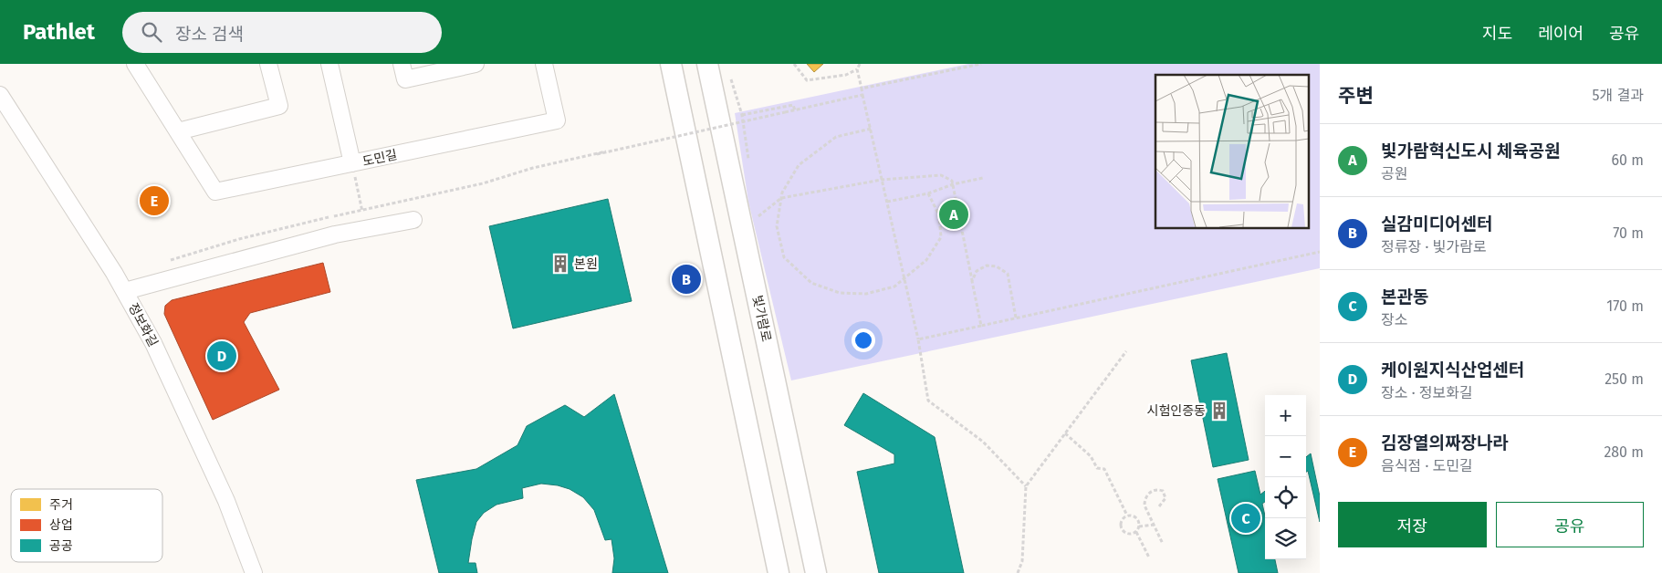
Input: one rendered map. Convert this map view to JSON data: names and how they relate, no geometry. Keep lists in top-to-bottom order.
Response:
{
  "streets": {
    "main road": ["빛가람로"],
    "street": ["도민길", "정보화길"]
  },
  "places": {
    "building": ["본원", "시험인증동"]
  },
  "legend": ["주거", "상업", "공공"],
  "page": {
    "header": "Pathlet",
    "search": "장소 검색",
    "nav": ["지도", "레이어", "공유"],
    "heading": ["주변", "5개 결과"],
    "list": [
      {
        "mark": "A",
        "name": "빛가람혁신도시 체육공원",
        "note": "공원",
        "value": "60 m"
      },
      {
        "mark": "B",
        "name": "실감미디어센터",
        "note": "정류장 · 빛가람로",
        "value": "70 m"
      },
      {
        "mark": "C",
        "name": "본관동",
        "note": "장소",
        "value": "170 m"
      },
      {
        "mark": "D",
        "name": "케이원지식산업센터",
        "note": "장소 · 정보화길",
        "value": "250 m"
      },
      {
        "mark": "E",
        "name": "김장열의짜장나라",
        "note": "음식점 · 도민길",
        "value": "280 m"
      }
    ],
    "pins": [
      "E",
      "A",
      "B",
      "D",
      "C"
    ],
    "map_buttons": ["+", "−"],
    "buttons": ["저장", "공유"]
  }
}
